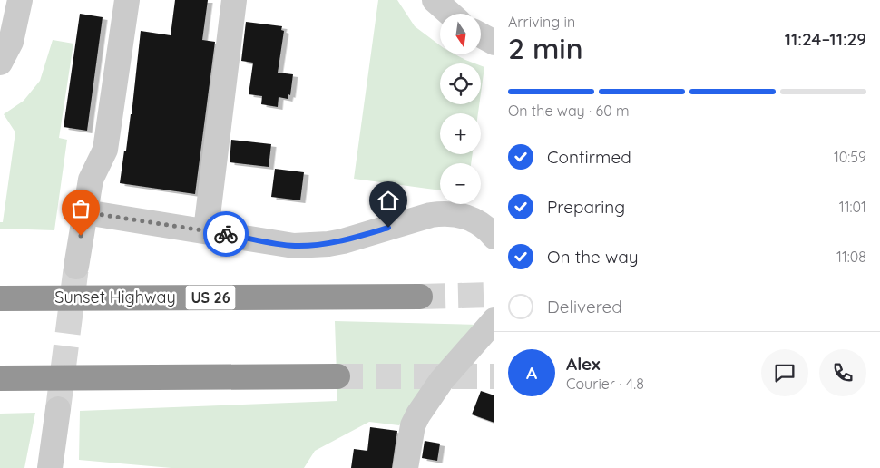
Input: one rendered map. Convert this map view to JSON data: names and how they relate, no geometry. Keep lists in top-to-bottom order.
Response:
{
  "streets": {
    "highway": ["Sunset Highway", "US 26"]
  },
  "north": "bottom",
  "page": {
    "heading": ["2 min", "Arriving in", "11:24–11:29"],
    "panel": ["Alex", "Courier · 4.8"],
    "map_buttons": ["+", "−"],
    "bar": "On the way · 60 m",
    "list": [
      ["Confirmed", "10:59"],
      ["Preparing", "11:01"],
      ["On the way", "11:08"],
      "Delivered"
    ],
    "round": "A"
  }
}
